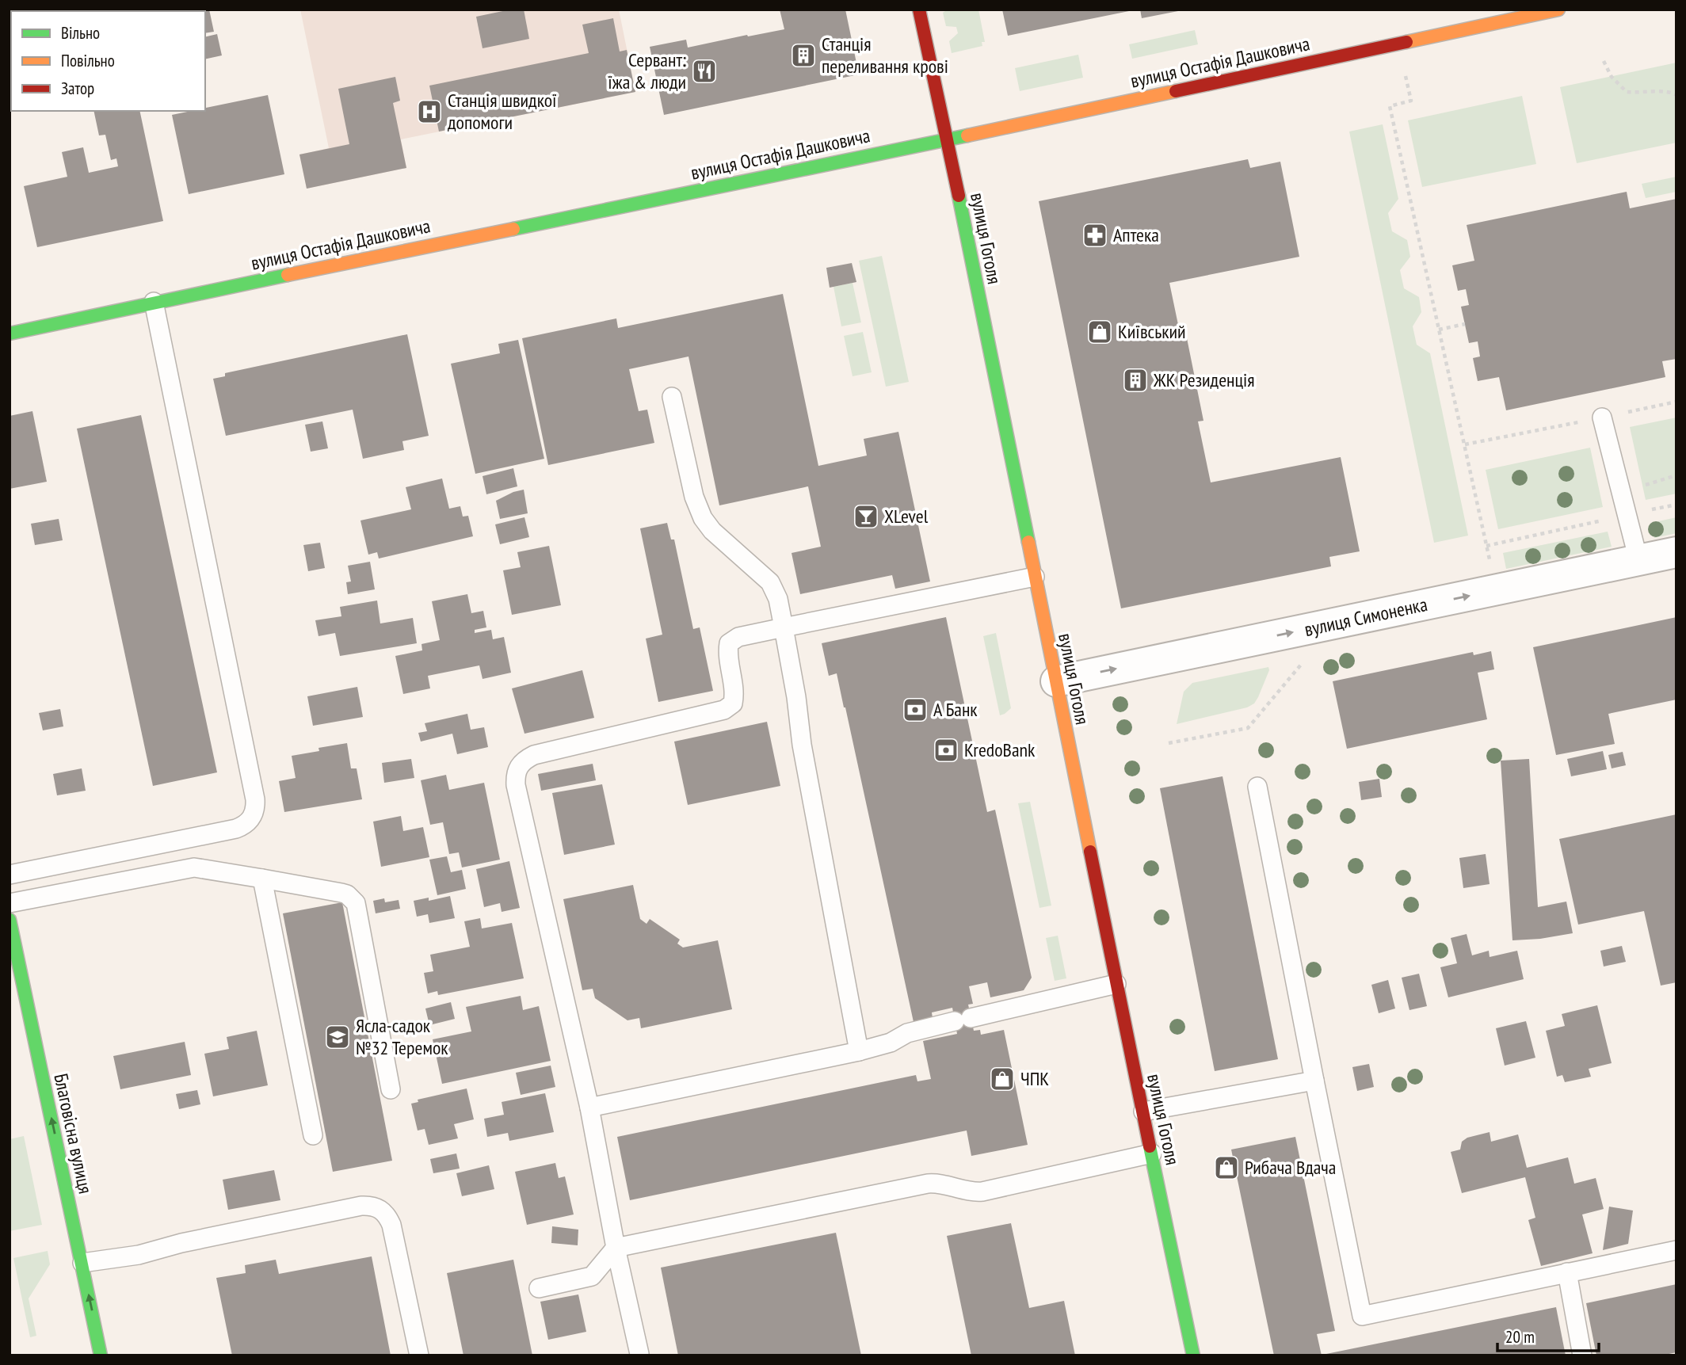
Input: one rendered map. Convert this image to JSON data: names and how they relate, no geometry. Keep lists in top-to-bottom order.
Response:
{
  "streets": {
    "street": [
      "вулиця Остафія Дашковича",
      "вулиця Гоголя",
      "вулиця Симоненка",
      "Благовісна вулиця"
    ]
  },
  "crossings": [
    ["вулиця Остафія Дашковича", "вулиця Гоголя"],
    ["вулиця Гоголя", "вулиця Симоненка"]
  ],
  "one_way": ["вулиця Симоненка", "Благовісна вулиця"],
  "places": {
    "building": ["Станція переливання крові", "ЖК Резиденція"],
    "restaurant": ["Сервант: їжа & люди"],
    "hospital": ["Станція швидкої допомоги"],
    "pharmacy": ["Аптека"],
    "shop": ["Київський", "ЧПК", "Рибача Вдача"],
    "bar": ["XLevel"],
    "bank": ["А Банк", "KredoBank"],
    "school or university": ["Ясла-садок №32 Теремок"]
  },
  "legend": ["Вільно", "Повільно", "Затор"],
  "scale_bar": "20 m"
}
